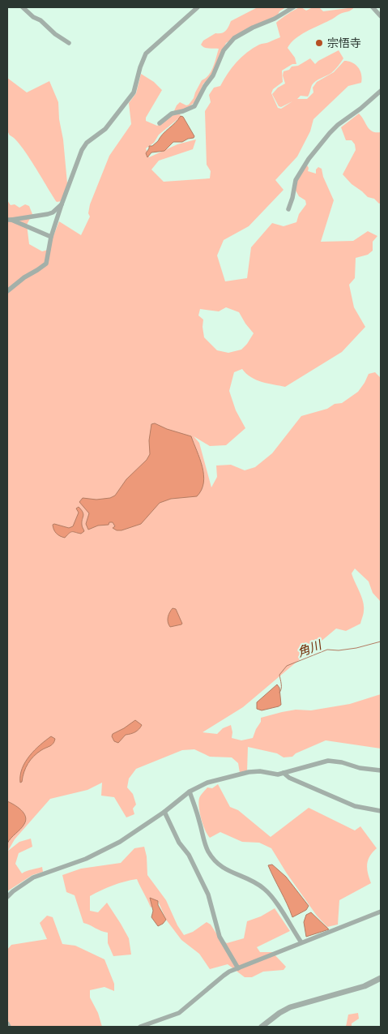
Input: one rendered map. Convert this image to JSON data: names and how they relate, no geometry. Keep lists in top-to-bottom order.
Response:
{
  "water": ["角川"],
  "places": ["宗悟寺"]
}
